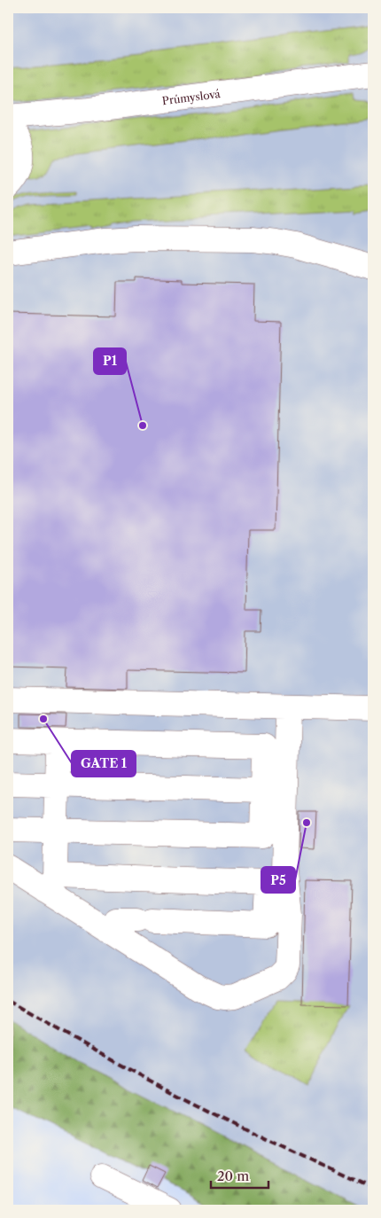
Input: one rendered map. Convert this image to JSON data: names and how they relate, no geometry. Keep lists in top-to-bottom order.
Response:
{
  "streets": {
    "main road": ["Průmyslová"]
  },
  "places": ["P1", "GATE 1", "P5"],
  "scale_bar": "20 m"
}
